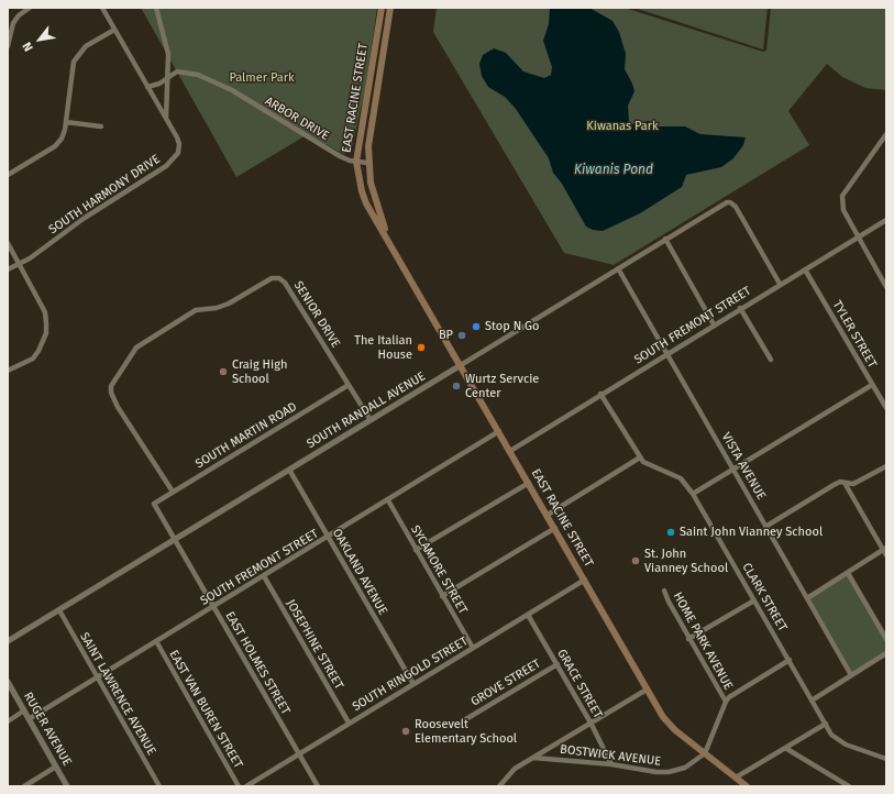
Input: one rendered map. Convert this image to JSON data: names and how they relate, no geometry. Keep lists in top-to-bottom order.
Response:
{
  "streets": {
    "main road": ["EAST RACINE STREET"],
    "street": [
      "ARBOR DRIVE",
      "SOUTH HARMONY DRIVE",
      "SENIOR DRIVE",
      "SOUTH FREMONT STREET",
      "TYLER STREET",
      "SOUTH RANDALL AVENUE",
      "SOUTH MARTIN ROAD",
      "VISTA AVENUE",
      "SYCAMORE STREET",
      "OAKLAND AVENUE",
      "CLARK STREET",
      "HOME PARK AVENUE",
      "JOSEPHINE STREET",
      "EAST HOLMES STREET",
      "SOUTH RINGOLD STREET",
      "GROVE STREET",
      "GRACE STREET",
      "SAINT LAWRENCE AVENUE",
      "EAST VAN BUREN STREET",
      "RUGER AVENUE",
      "BOSTWICK AVENUE"
    ]
  },
  "crossings": [
    ["EAST RACINE STREET", "ARBOR DRIVE"],
    ["EAST RACINE STREET", "SOUTH FREMONT STREET"],
    ["EAST RACINE STREET", "SOUTH RANDALL AVENUE"],
    ["EAST RACINE STREET", "SOUTH RINGOLD STREET"],
    ["EAST RACINE STREET", "BOSTWICK AVENUE"],
    ["SENIOR DRIVE", "SOUTH RANDALL AVENUE"],
    ["SENIOR DRIVE", "SOUTH MARTIN ROAD"],
    ["SOUTH FREMONT STREET", "TYLER STREET"],
    ["SOUTH FREMONT STREET", "SOUTH RANDALL AVENUE"],
    ["SOUTH FREMONT STREET", "VISTA AVENUE"],
    ["SOUTH FREMONT STREET", "SYCAMORE STREET"],
    ["SOUTH FREMONT STREET", "OAKLAND AVENUE"],
    ["SOUTH FREMONT STREET", "CLARK STREET"],
    ["SOUTH FREMONT STREET", "JOSEPHINE STREET"],
    ["SOUTH FREMONT STREET", "EAST HOLMES STREET"],
    ["SOUTH FREMONT STREET", "SAINT LAWRENCE AVENUE"],
    ["SOUTH FREMONT STREET", "EAST VAN BUREN STREET"],
    ["SOUTH FREMONT STREET", "RUGER AVENUE"],
    ["SOUTH RANDALL AVENUE", "VISTA AVENUE"],
    ["SOUTH RANDALL AVENUE", "OAKLAND AVENUE"],
    ["SOUTH RANDALL AVENUE", "EAST HOLMES STREET"],
    ["SOUTH RANDALL AVENUE", "SAINT LAWRENCE AVENUE"],
    ["SOUTH MARTIN ROAD", "EAST HOLMES STREET"],
    ["SYCAMORE STREET", "SOUTH RINGOLD STREET"],
    ["OAKLAND AVENUE", "SOUTH RINGOLD STREET"],
    ["JOSEPHINE STREET", "SOUTH RINGOLD STREET"],
    ["EAST HOLMES STREET", "SOUTH RINGOLD STREET"],
    ["SOUTH RINGOLD STREET", "GRACE STREET"],
    ["GROVE STREET", "GRACE STREET"],
    ["GRACE STREET", "BOSTWICK AVENUE"]
  ],
  "water": ["Kiwanis Pond"],
  "parks": ["Palmer Park", "Kiwanas Park"],
  "places": [
    "Stop N Go",
    "BP",
    "The Italian House",
    "Craig High School",
    "Wurtz Servcie Center",
    "Saint John Vianney School",
    "St. John Vianney School",
    "Roosevelt Elementary School"
  ],
  "north": "bottom left"
}
